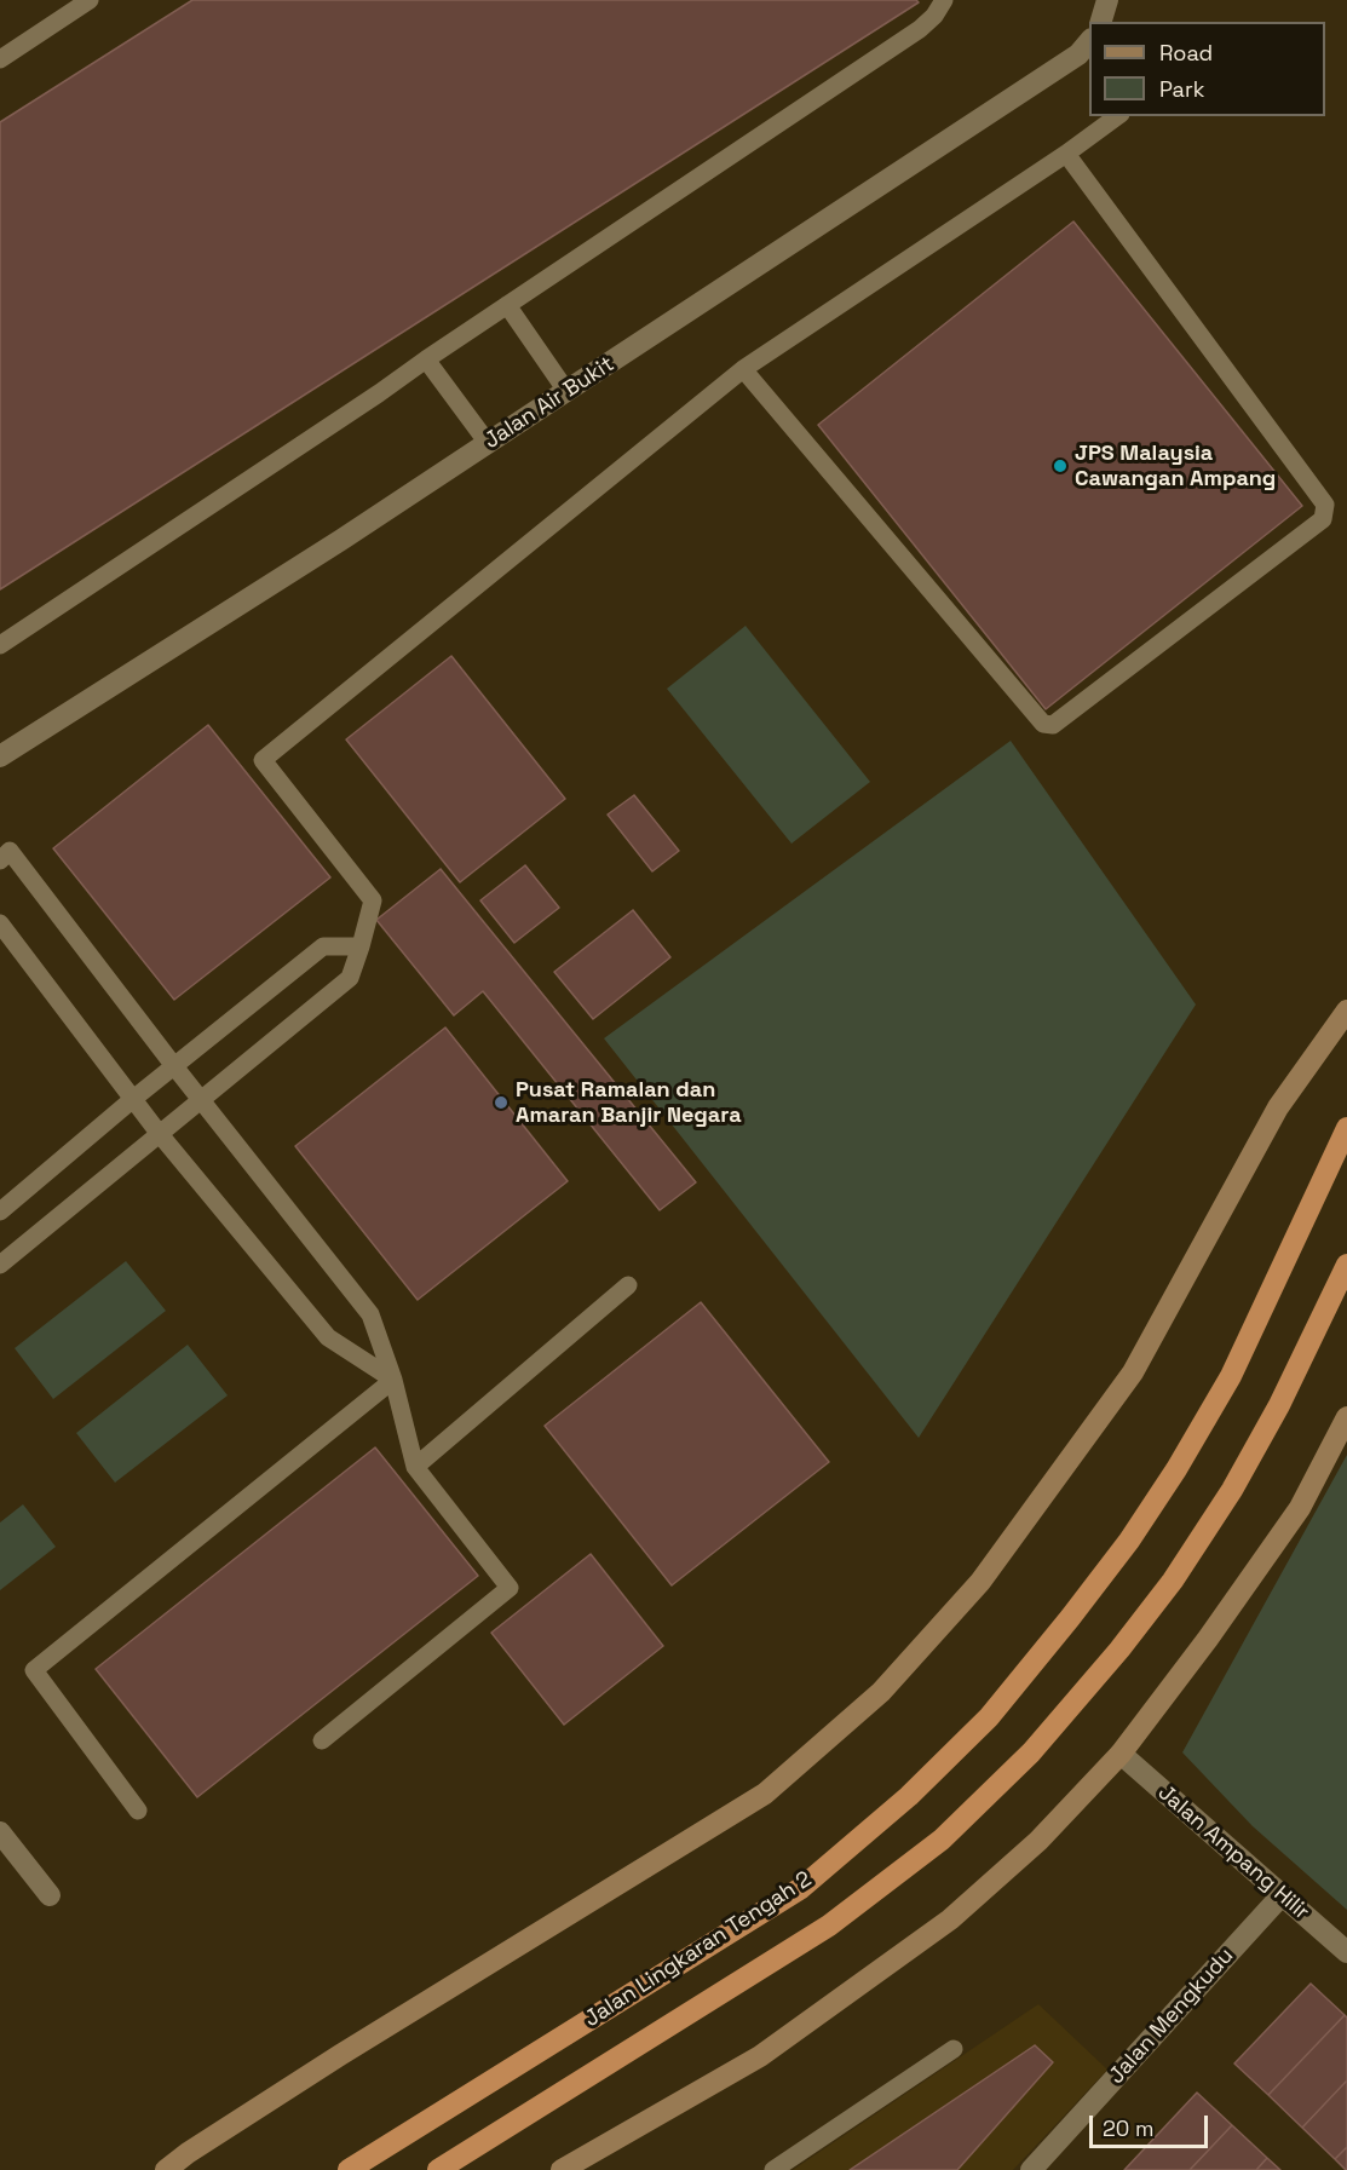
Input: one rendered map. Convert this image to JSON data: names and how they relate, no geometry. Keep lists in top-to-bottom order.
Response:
{
  "streets": {
    "highway": ["Jalan Lingkaran Tengah 2"],
    "street": ["Jalan Air Bukit", "Jalan Ampang Hilir", "Jalan Mengkudu"]
  },
  "crossings": [
    ["Jalan Ampang Hilir", "Jalan Mengkudu"]
  ],
  "places": ["JPS Malaysia Cawangan Ampang", "Pusat Ramalan dan Amaran Banjir Negara"],
  "legend": ["Road", "Park"],
  "scale_bar": "20 m"
}
